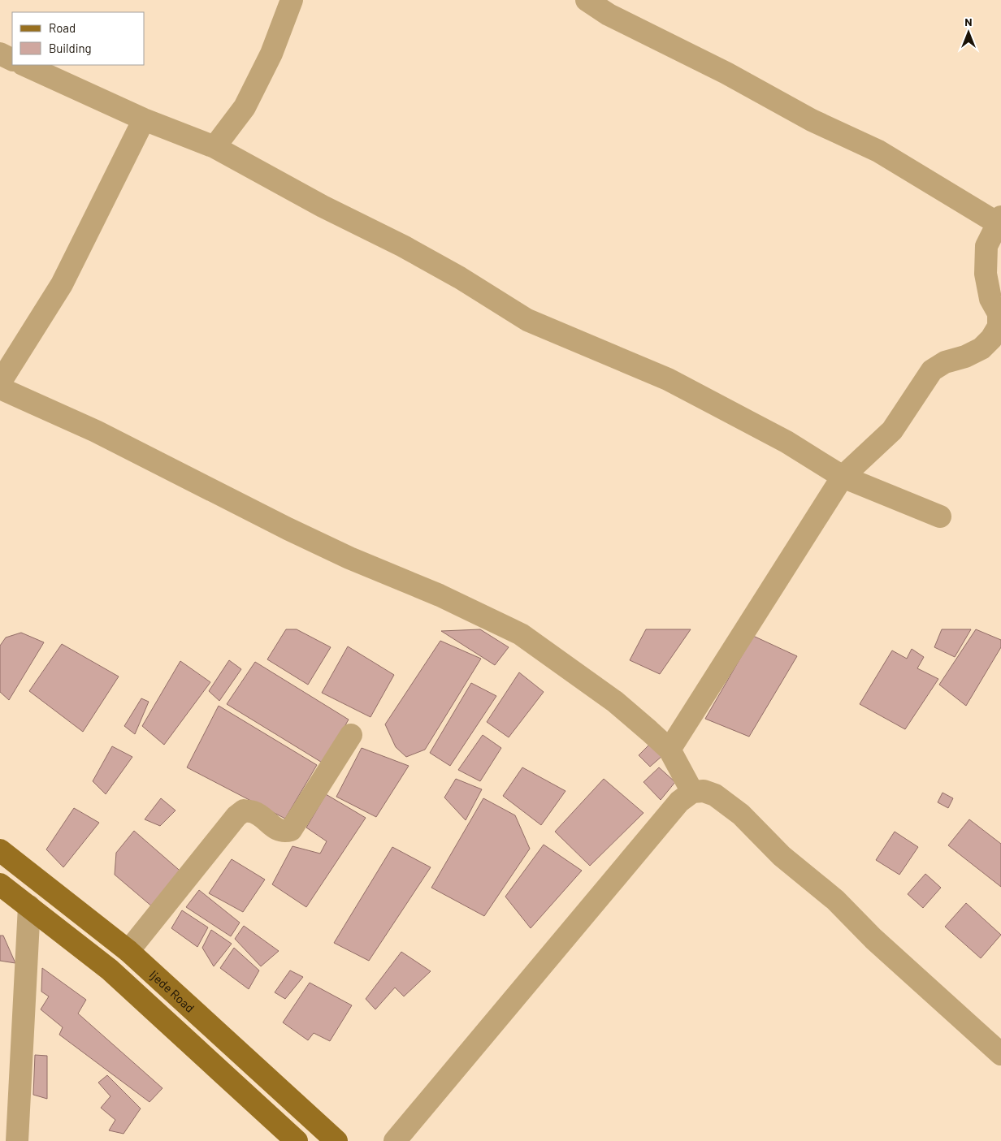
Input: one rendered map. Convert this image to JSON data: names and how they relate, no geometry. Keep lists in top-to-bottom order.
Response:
{
  "streets": {
    "main road": ["Ijede Road"]
  },
  "legend": ["Road", "Building"],
  "north": "top"
}
